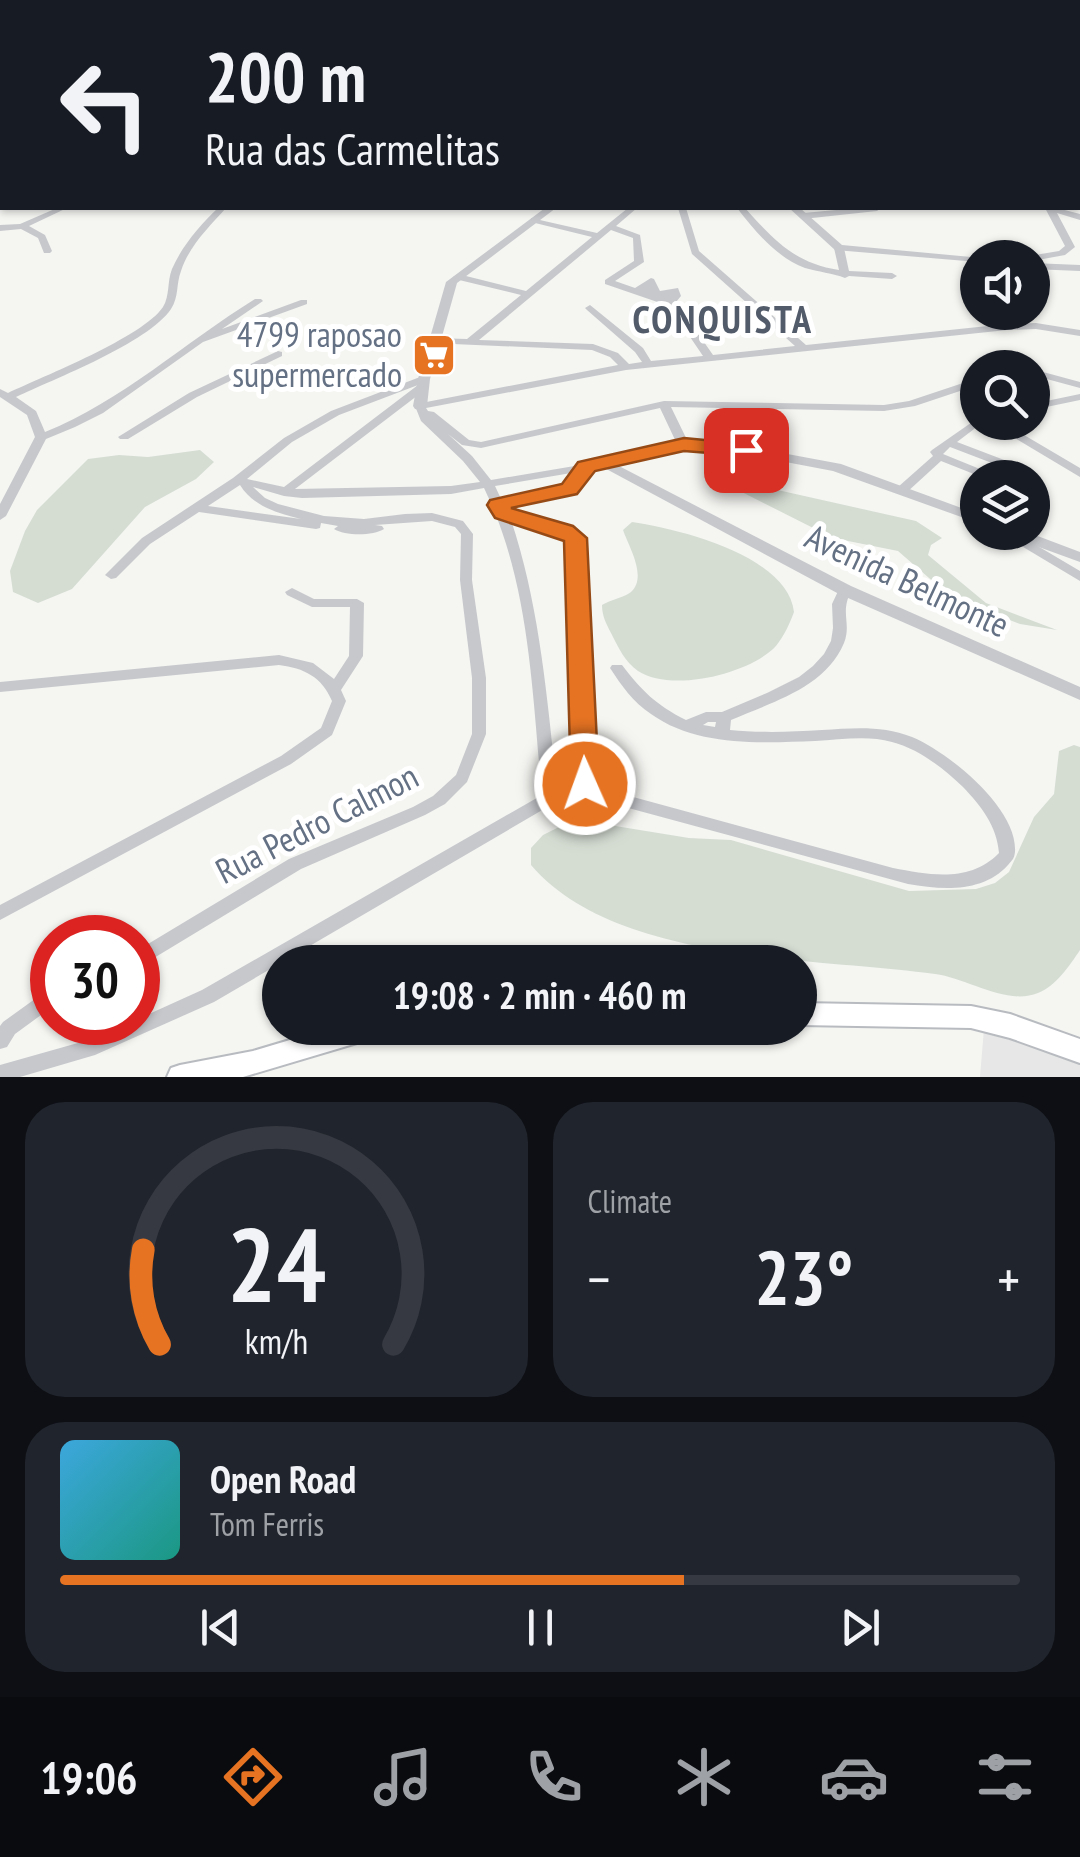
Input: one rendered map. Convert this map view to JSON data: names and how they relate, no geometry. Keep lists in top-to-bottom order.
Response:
{
  "streets": {
    "street": ["Avenida Belmonte", "Rua Pedro Calmon"]
  },
  "districts": ["CONQUISTA"],
  "places": {
    "supermarket": ["4799 raposao supermercado"]
  },
  "page": {
    "turn": ["200 m", "Rua das Carmelitas"],
    "limit": "30",
    "trip": "19:08 · 2 min · 460 m",
    "tile": "Climate",
    "heat": ["−", "23°", "+"],
    "song": ["Open Road", "Tom Ferris"],
    "tabs": "19:06",
    "gauge": ["24", "km/h"]
  }
}
